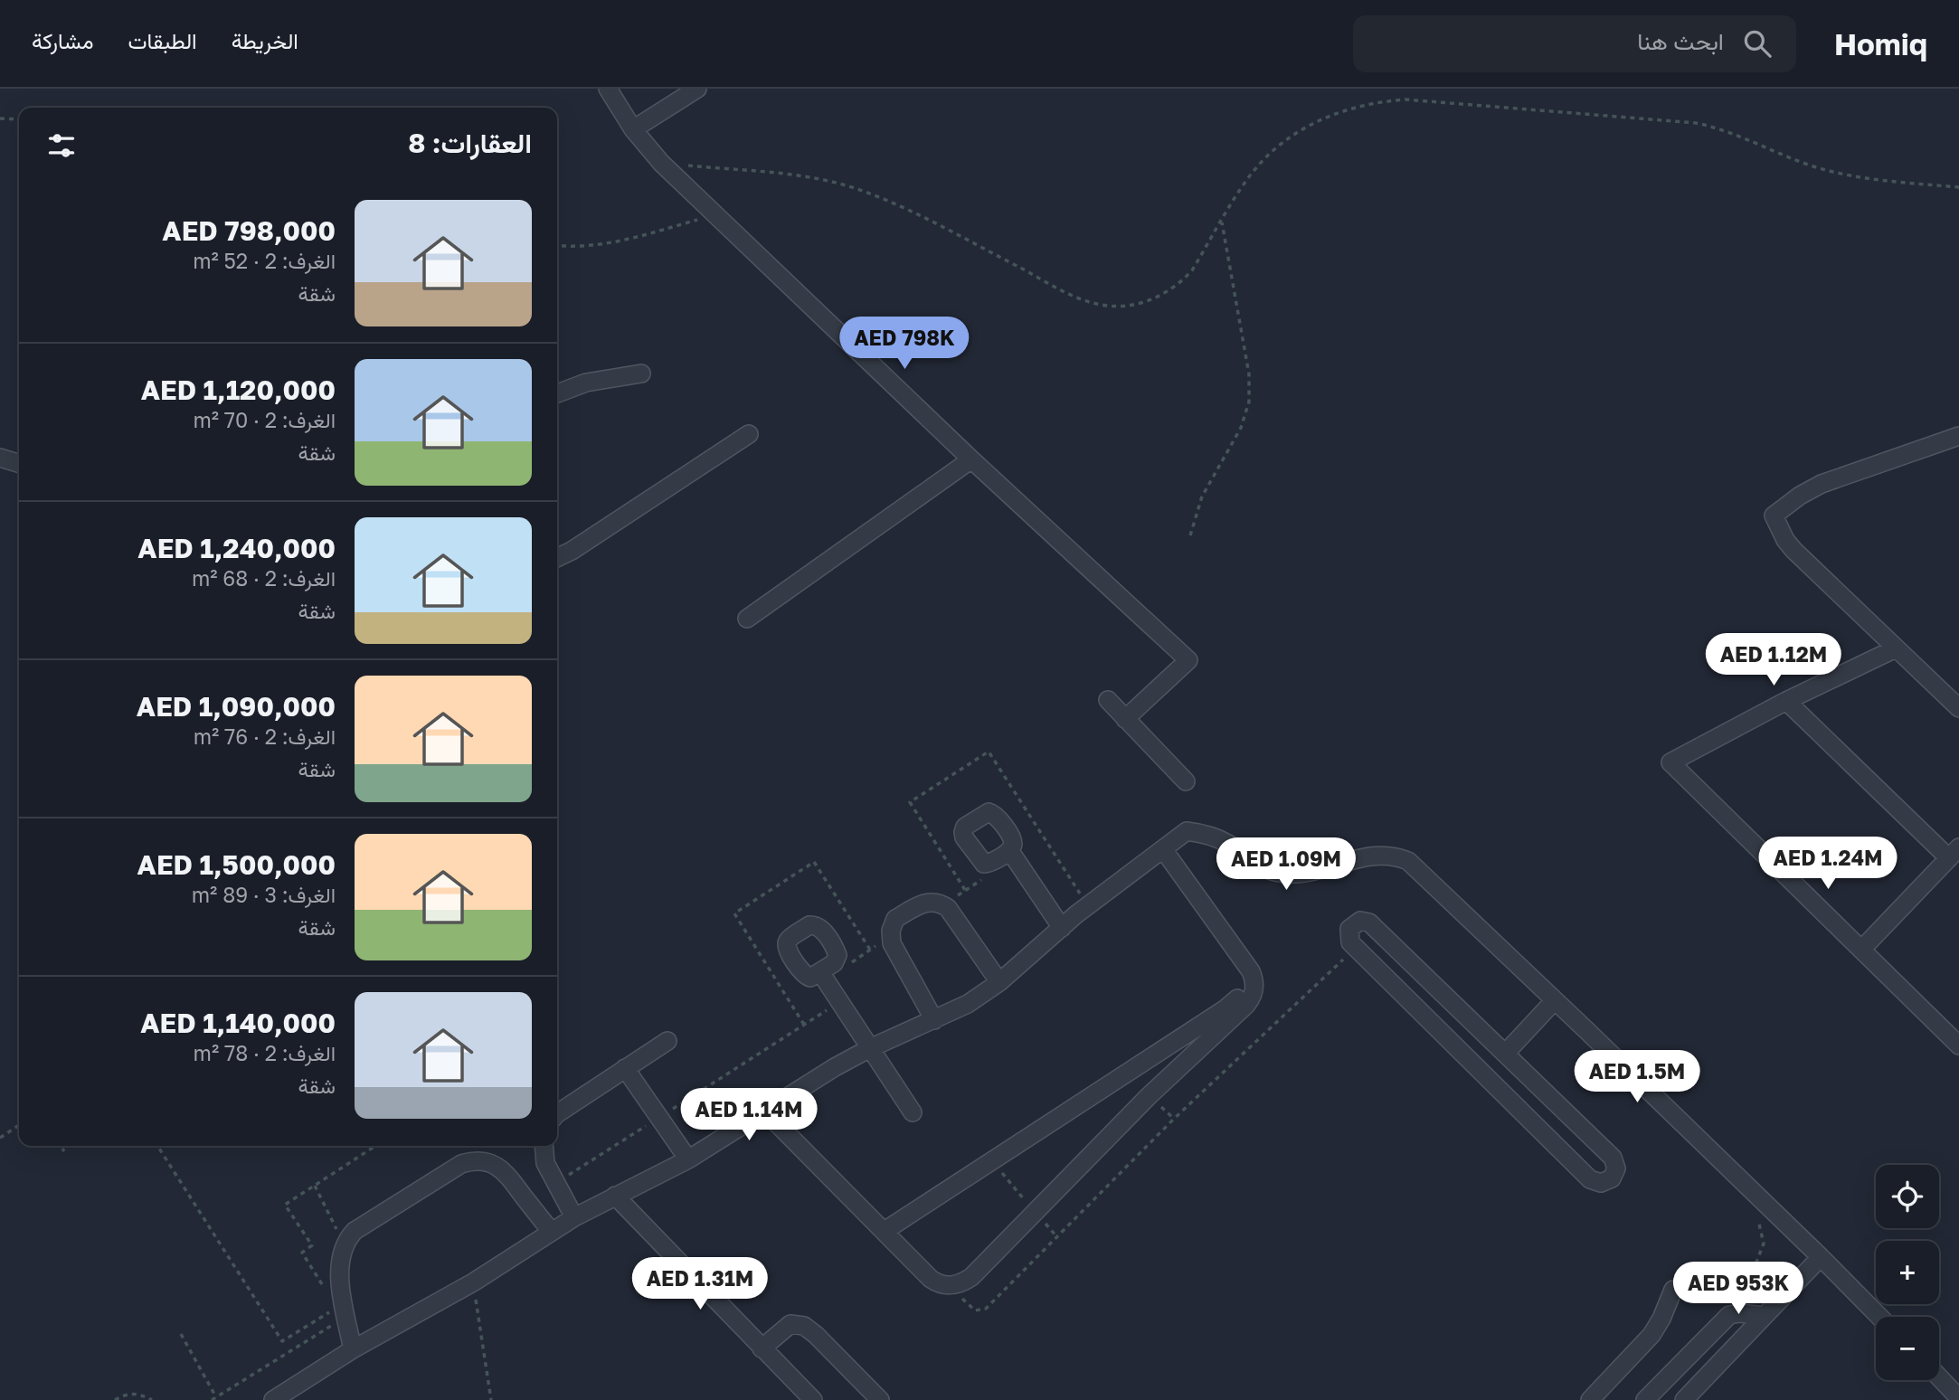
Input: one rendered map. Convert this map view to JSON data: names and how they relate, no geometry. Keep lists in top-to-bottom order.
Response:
{
  "page": {
    "header": "Homiq",
    "search": "ابحث هنا",
    "nav": ["الخريطة", "الطبقات", "مشاركة"],
    "heading": "العقارات: 8",
    "list": [
      {
        "name": "AED 798,000",
        "note": "الغرف: 2 · 52 m² · شقة"
      },
      {
        "name": "AED 1,120,000",
        "note": "الغرف: 2 · 70 m² · شقة"
      },
      {
        "name": "AED 1,240,000",
        "note": "الغرف: 2 · 68 m² · شقة"
      },
      {
        "name": "AED 1,090,000",
        "note": "الغرف: 2 · 76 m² · شقة"
      },
      {
        "name": "AED 1,500,000",
        "note": "الغرف: 3 · 89 m² · شقة"
      },
      {
        "name": "AED 1,140,000",
        "note": "الغرف: 2 · 78 m² · شقة"
      }
    ],
    "price": [
      "AED 798K",
      "AED 1.12M",
      "AED 1.24M",
      "AED 1.09M",
      "AED 1.5M",
      "AED 1.14M",
      "AED 1.31M",
      "AED 953K"
    ],
    "map_buttons": ["+", "−"]
  }
}
